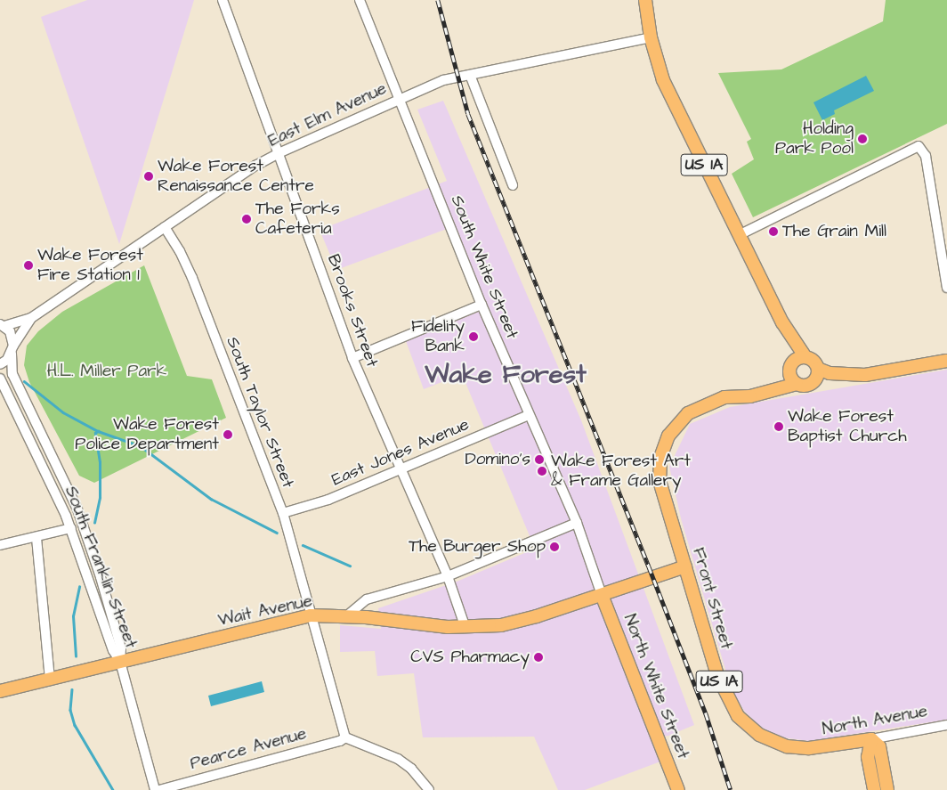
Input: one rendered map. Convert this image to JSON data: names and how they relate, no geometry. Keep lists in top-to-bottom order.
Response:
{
  "streets": {
    "main road": [
      "US 1A",
      "Front Street",
      "Wait Avenue",
      "North White Street",
      "North Avenue"
    ],
    "street": [
      "East Elm Avenue",
      "South White Street",
      "Brooks Street",
      "South Taylor Street",
      "East Jones Avenue",
      "South Franklin Street",
      "Pearce Avenue"
    ]
  },
  "crossings": [
    ["East Elm Avenue", "US 1A"],
    ["East Elm Avenue", "South White Street"],
    ["East Elm Avenue", "Brooks Street"],
    ["East Elm Avenue", "South Taylor Street"],
    ["East Elm Avenue", "South Franklin Street"],
    ["US 1A", "Front Street"],
    ["South White Street", "East Jones Avenue"],
    ["South White Street", "Wait Avenue"],
    ["South White Street", "North White Street"],
    ["Brooks Street", "East Jones Avenue"],
    ["Brooks Street", "Wait Avenue"],
    ["South Taylor Street", "East Jones Avenue"],
    ["South Taylor Street", "Wait Avenue"],
    ["South Taylor Street", "Pearce Avenue"],
    ["South Franklin Street", "Wait Avenue"],
    ["Front Street", "Wait Avenue"],
    ["Front Street", "North Avenue"],
    ["Wait Avenue", "North White Street"]
  ],
  "districts": ["Wake Forest"],
  "parks": ["H.L. Miller Park"],
  "places": [
    "Holding Park Pool",
    "Wake Forest Renaissance Centre",
    "The Forks Cafeteria",
    "The Grain Mill",
    "Wake Forest Fire Station 1",
    "Fidelity Bank",
    "Wake Forest Baptist Church",
    "Wake Forest Police Department",
    "Domino's",
    "Wake Forest Art & Frame Gallery",
    "The Burger Shop",
    "CVS Pharmacy"
  ]
}
